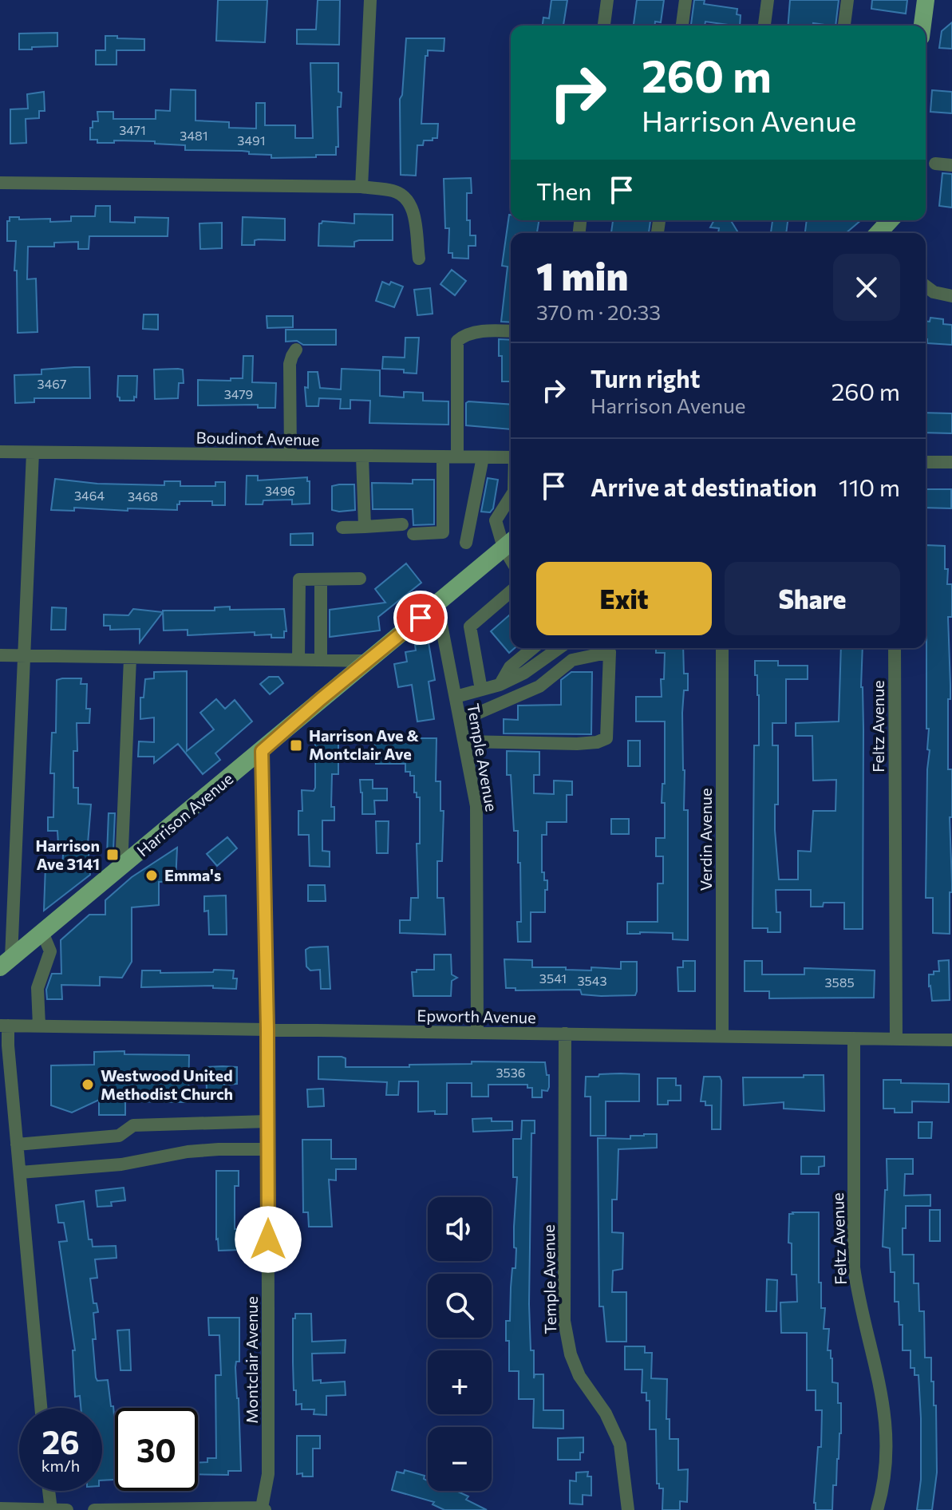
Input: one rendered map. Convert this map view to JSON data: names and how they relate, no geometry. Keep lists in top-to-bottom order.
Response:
{
  "streets": {
    "main road": ["Harrison Avenue"],
    "street": [
      "Boudinot Avenue",
      "Feltz Avenue",
      "Temple Avenue",
      "Verdin Avenue",
      "Epworth Avenue",
      "Montclair Avenue"
    ]
  },
  "crossings": [
    ["Feltz Avenue", "Epworth Avenue"],
    ["Temple Avenue", "Harrison Avenue"],
    ["Temple Avenue", "Epworth Avenue"],
    ["Harrison Avenue", "Montclair Avenue"],
    ["Verdin Avenue", "Epworth Avenue"],
    ["Epworth Avenue", "Montclair Avenue"]
  ],
  "places": {
    "transit": ["Harrison Ave & Montclair Ave", "Harrison Ave 3141"],
    "other": ["Emma's", "Westwood United Methodist Church"]
  },
  "house_numbers": [
    "3471",
    "3481",
    "3491",
    "3467",
    "3479",
    "3496",
    "3464",
    "3468",
    "3541",
    "3543",
    "3585",
    "3536"
  ],
  "page": {
    "turn": ["260 m", "Harrison Avenue"],
    "then": "Then",
    "heading": ["1 min", "370 m · 20:33"],
    "list": [
      {
        "name": "Turn right",
        "note": "Harrison Avenue",
        "value": "260 m"
      },
      {
        "name": "Arrive at destination",
        "value": "110 m"
      }
    ],
    "buttons": ["Exit", "Share"],
    "map_buttons": ["+", "−"],
    "speed": "26 km/h",
    "limit": "30"
  }
}
